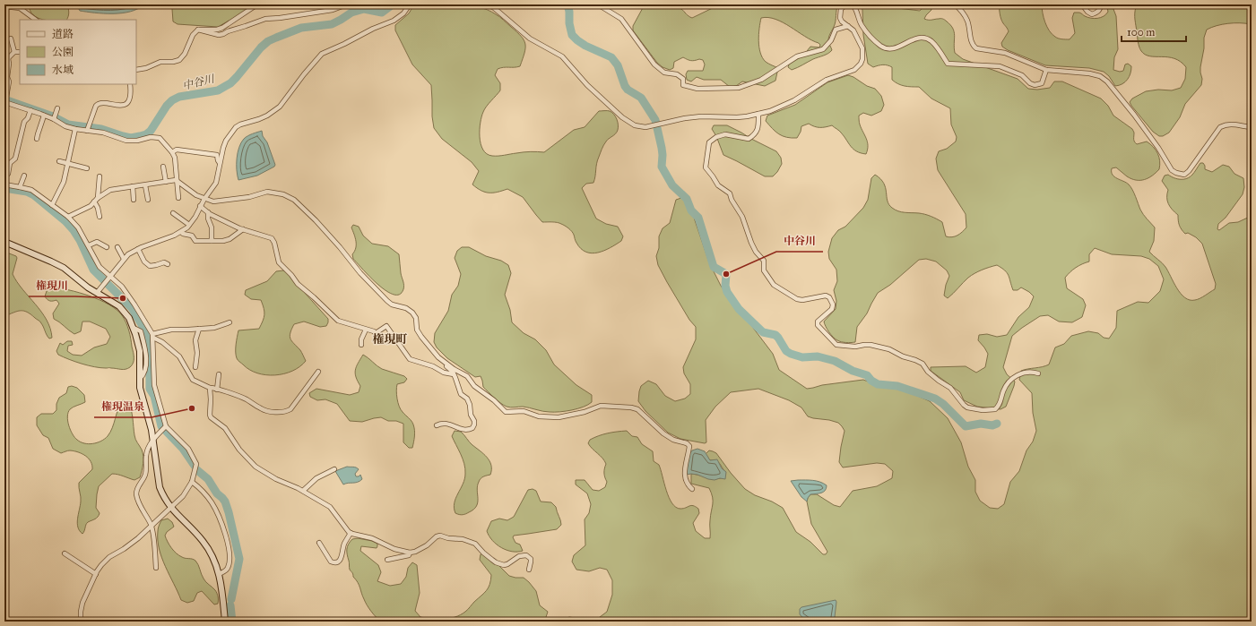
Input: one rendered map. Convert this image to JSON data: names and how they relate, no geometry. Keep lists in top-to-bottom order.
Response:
{
  "districts": ["権現町"],
  "water": ["中谷川"],
  "places": ["中谷川", "権現川", "権現温泉"],
  "legend": ["道路", "公園", "水域"],
  "scale_bar": "100 m"
}
